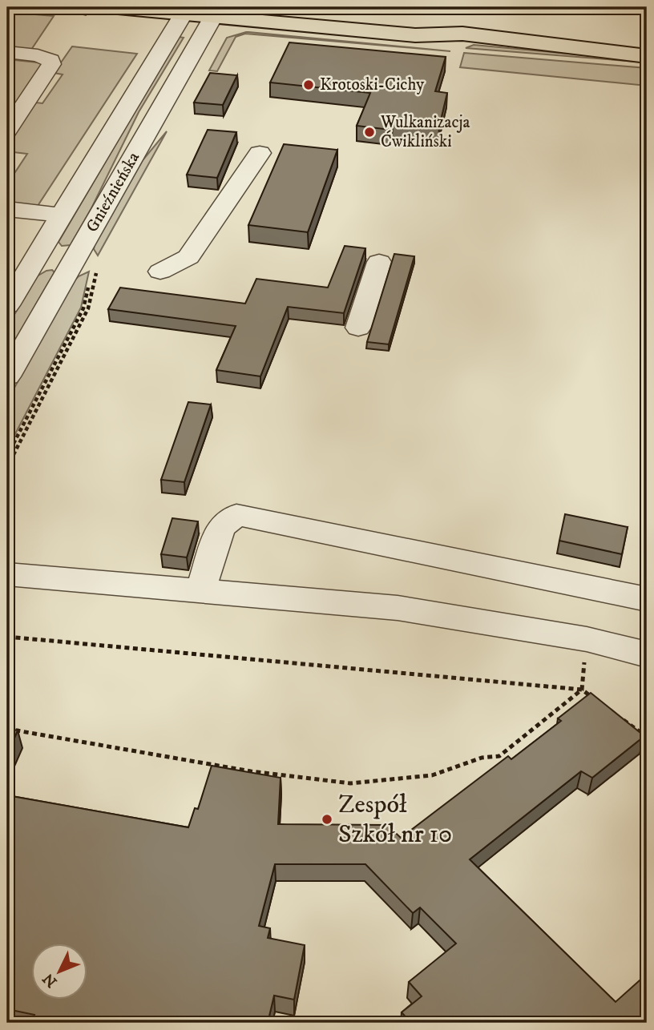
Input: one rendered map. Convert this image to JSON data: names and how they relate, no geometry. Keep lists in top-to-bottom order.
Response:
{
  "streets": {
    "street": ["Gnieźnieńska"]
  },
  "places": ["Krotoski-Cichy", "Wulkanizacja Ćwikliński", "Zespół Szkół nr 10"],
  "north": "bottom left"
}
